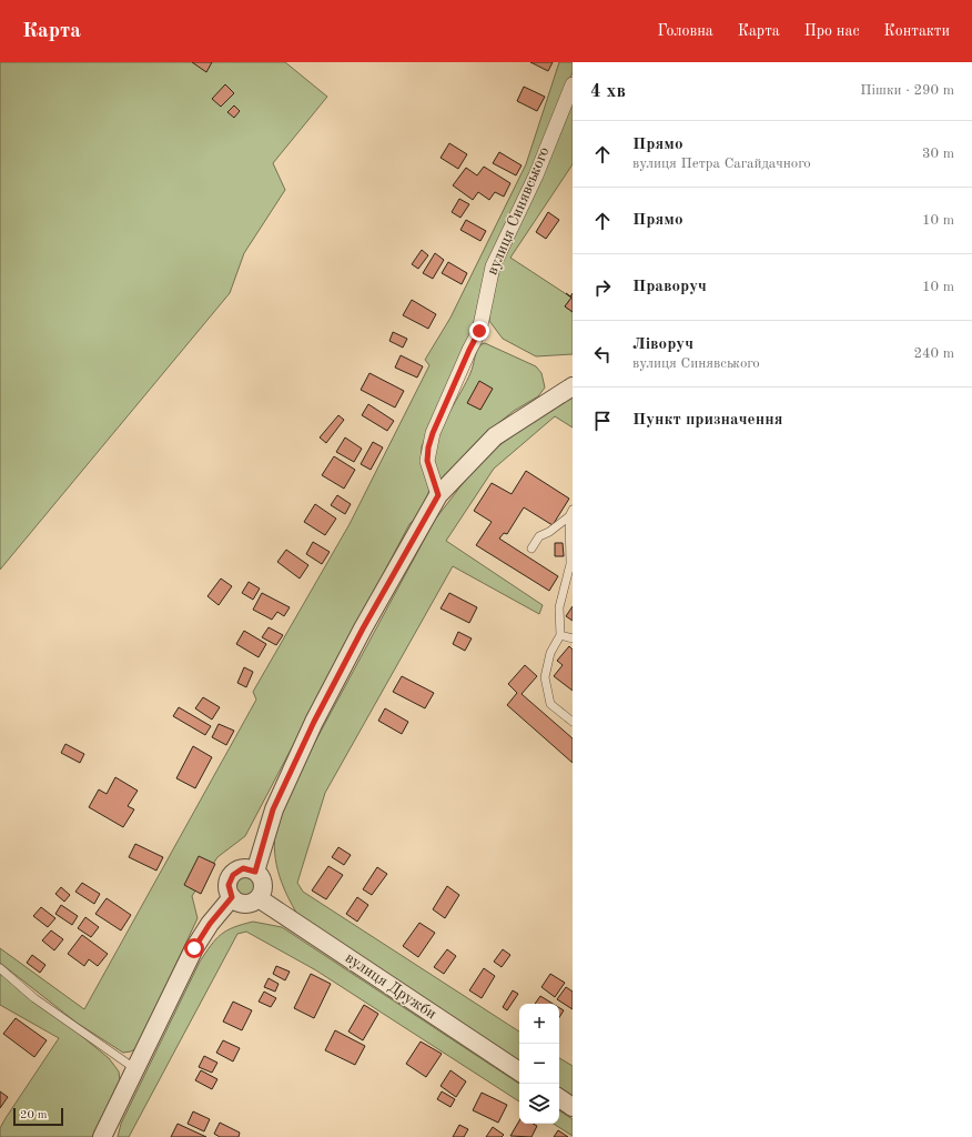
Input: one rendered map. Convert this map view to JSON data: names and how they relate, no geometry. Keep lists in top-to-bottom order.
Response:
{
  "streets": {
    "street": ["вулиця Синявського", "вулиця Дружби"]
  },
  "scale_bar": "20 m",
  "page": {
    "header": "Карта",
    "nav": [
      "Головна",
      "Карта",
      "Про нас",
      "Контакти"
    ],
    "heading": ["4 хв", "Пішки · 290 m"],
    "list": [
      ["Прямо", "вулиця Петра Сагайдачного", "30 m"],
      ["Прямо", "10 m"],
      ["Праворуч", "10 m"],
      ["Ліворуч", "вулиця Синявського", "240 m"],
      "Пункт призначення"
    ],
    "map_buttons": ["+", "−"],
    "scale": "20 m"
  }
}
